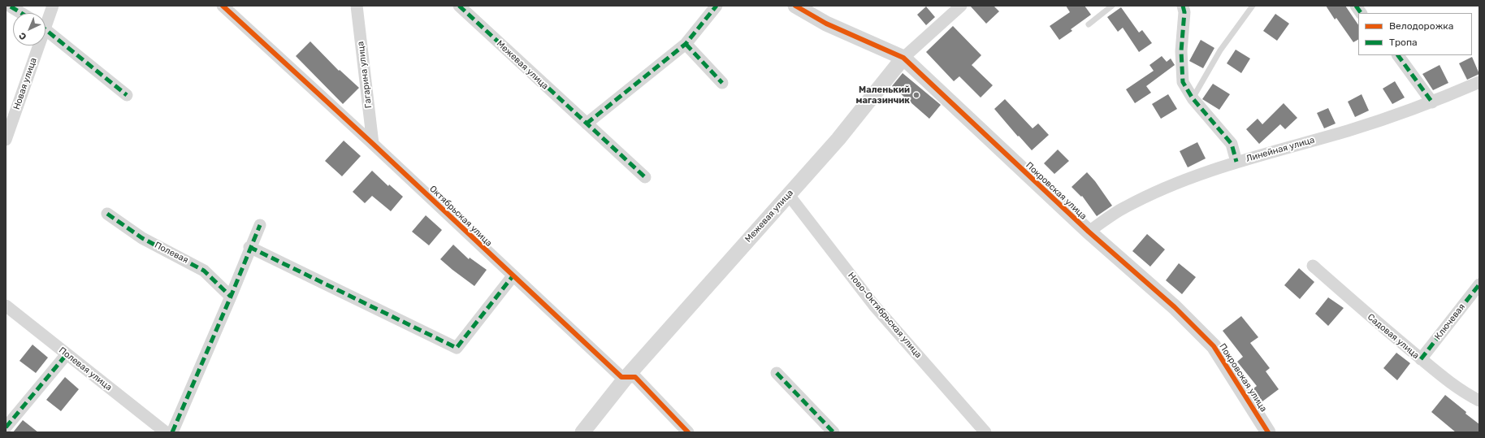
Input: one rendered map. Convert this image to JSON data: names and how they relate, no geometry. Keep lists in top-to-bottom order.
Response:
{
  "streets": {
    "street": [
      "Межевая улица",
      "Гагарина улица",
      "Новая улица",
      "Линейная улица",
      "Покровская улица",
      "Октябрьская улица",
      "Полевая",
      "Ново-Октябрьская улица",
      "Ключевая",
      "Садовая улица",
      "Полевая улица"
    ]
  },
  "crossings": [
    ["Межевая улица", "Покровская улица"],
    ["Межевая улица", "Октябрьская улица"],
    ["Межевая улица", "Ново-Октябрьская улица"],
    ["Гагарина улица", "Октябрьская улица"],
    ["Линейная улица", "Покровская улица"],
    ["Ключевая", "Садовая улица"]
  ],
  "places": ["Маленький магазинчик"],
  "legend": ["Велодорожка", "Тропа"],
  "north": "bottom left"
}
